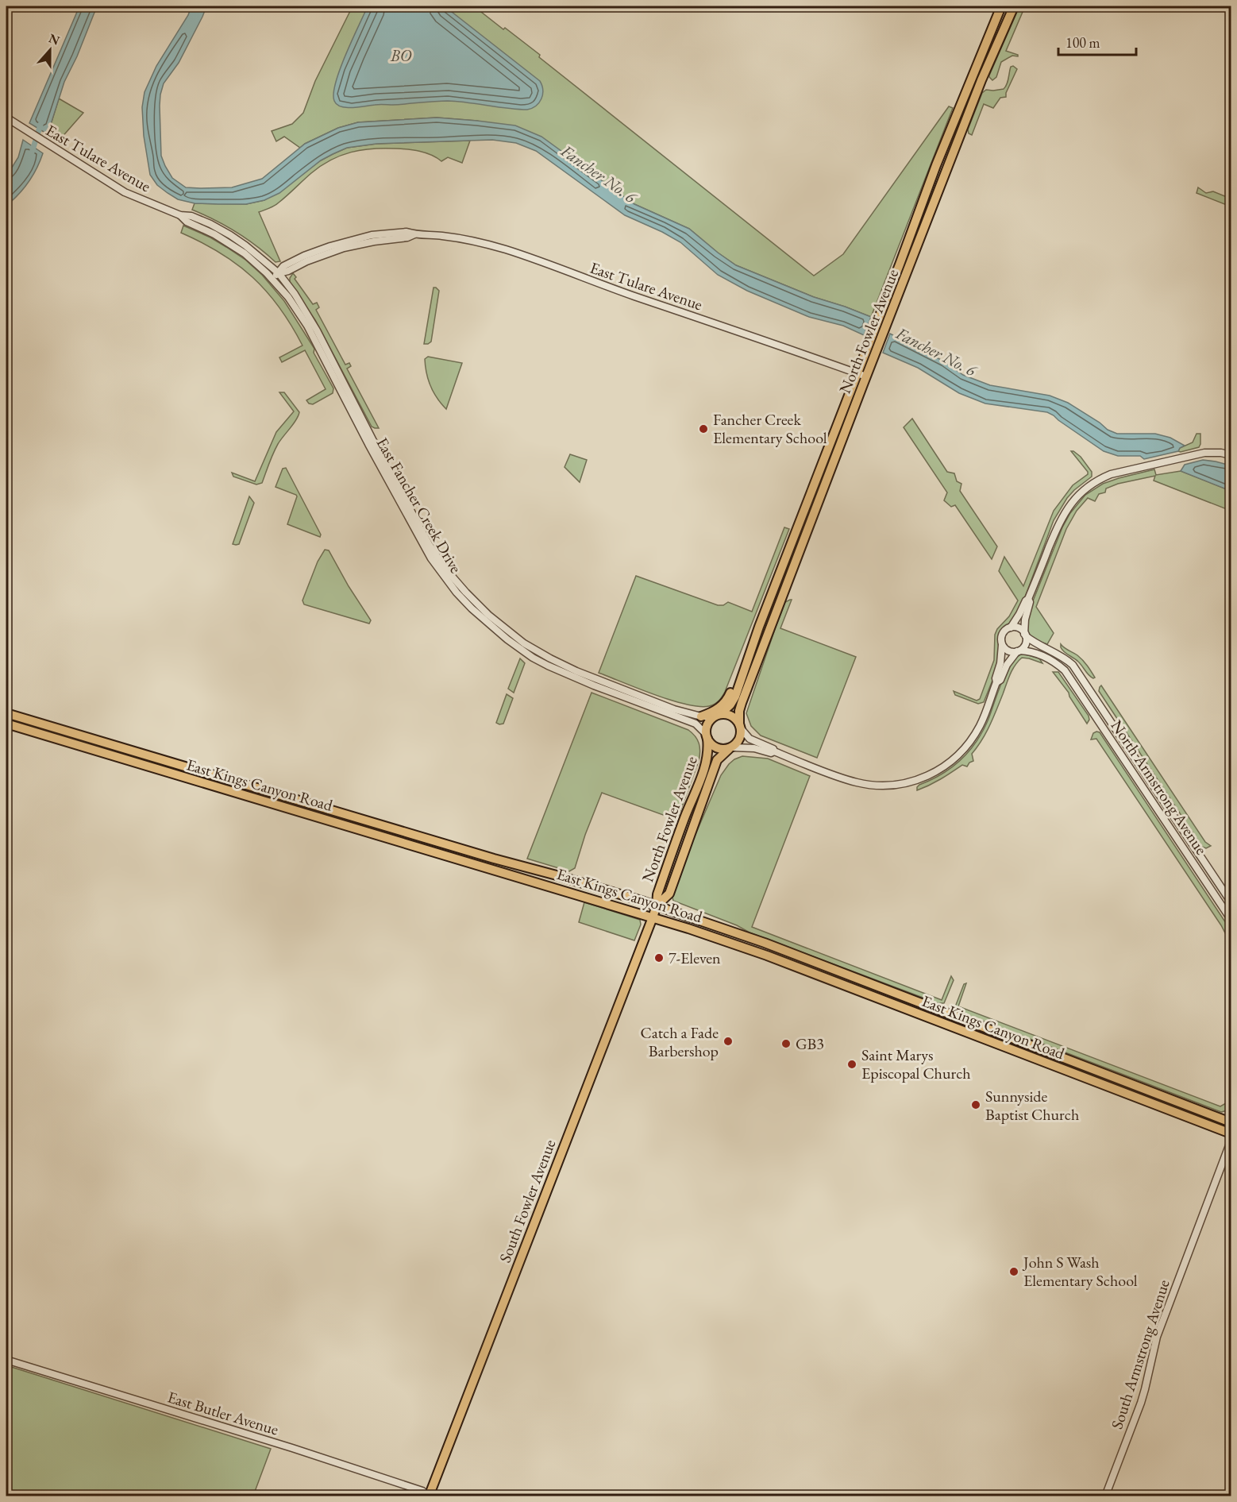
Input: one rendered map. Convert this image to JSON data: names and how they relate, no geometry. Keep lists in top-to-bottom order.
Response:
{
  "streets": {
    "main road": ["North Fowler Avenue", "East Kings Canyon Road", "South Fowler Avenue"],
    "street": [
      "East Tulare Avenue",
      "East Fancher Creek Drive",
      "North Armstrong Avenue",
      "South Armstrong Avenue",
      "East Butler Avenue"
    ]
  },
  "crossings": [
    ["East Tulare Avenue", "North Fowler Avenue"],
    ["East Tulare Avenue", "East Fancher Creek Drive"],
    ["North Fowler Avenue", "East Fancher Creek Drive"],
    ["North Fowler Avenue", "East Kings Canyon Road"],
    ["North Fowler Avenue", "South Fowler Avenue"],
    ["East Kings Canyon Road", "South Fowler Avenue"],
    ["South Fowler Avenue", "East Butler Avenue"]
  ],
  "water": ["BO", "Fancher No. 6"],
  "places": [
    "Fancher Creek Elementary School",
    "7-Eleven",
    "Catch a Fade Barbershop",
    "GB3",
    "Saint Marys Episcopal Church",
    "Sunnyside Baptist Church",
    "John S Wash Elementary School"
  ],
  "scale_bar": "100 m",
  "north": "top"
}
